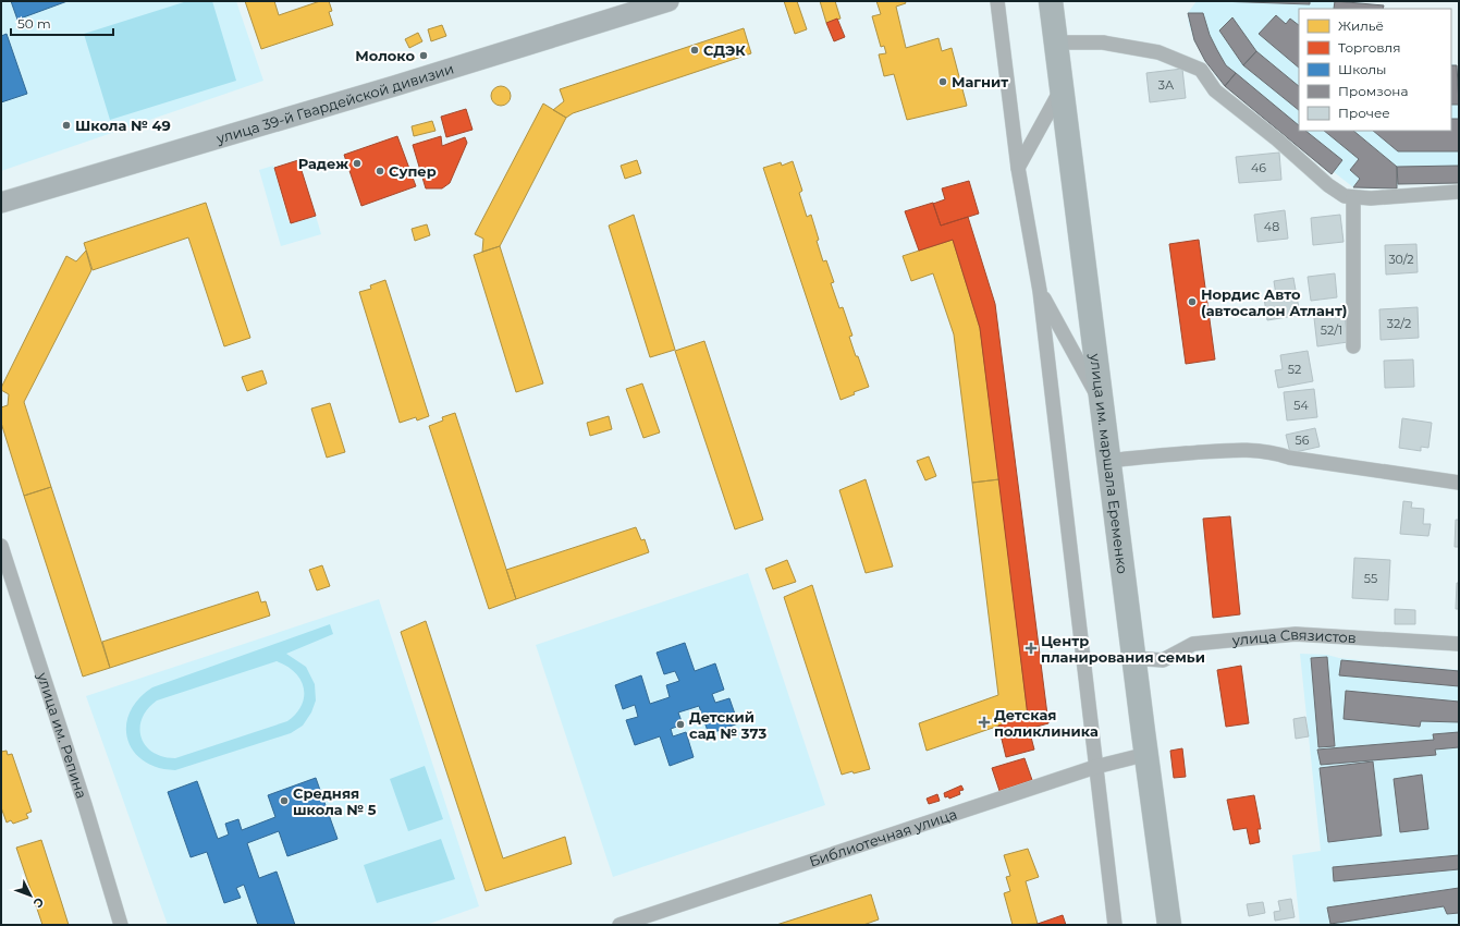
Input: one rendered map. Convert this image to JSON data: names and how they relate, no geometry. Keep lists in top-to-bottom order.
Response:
{
  "streets": {
    "highway": ["улица им. маршала Еременко"],
    "main road": ["улица 39-й Гвардейской дивизии"],
    "street": ["улица Связистов", "улица им. Репина", "Библиотечная улица"]
  },
  "crossings": [
    ["улица им. маршала Еременко", "улица Связистов"],
    ["улица им. маршала Еременко", "Библиотечная улица"]
  ],
  "places": {
    "other": [
      "СДЭК",
      "Молоко",
      "Магнит",
      "Школа № 49",
      "Радеж",
      "Супер",
      "Нордис Авто (автосалон Атлант)",
      "Детский сад № 373",
      "Средняя школа № 5"
    ],
    "health": ["Центр планирования семьи", "Детская поликлиника"]
  },
  "house_numbers": [
    "3А",
    "46",
    "48",
    "30/2",
    "32/2",
    "52/1",
    "52",
    "54",
    "56",
    "55"
  ],
  "legend": [
    "Жильё",
    "Торговля",
    "Школы",
    "Промзона",
    "Прочее"
  ],
  "scale_bar": "50 m",
  "north": "bottom right"
}
